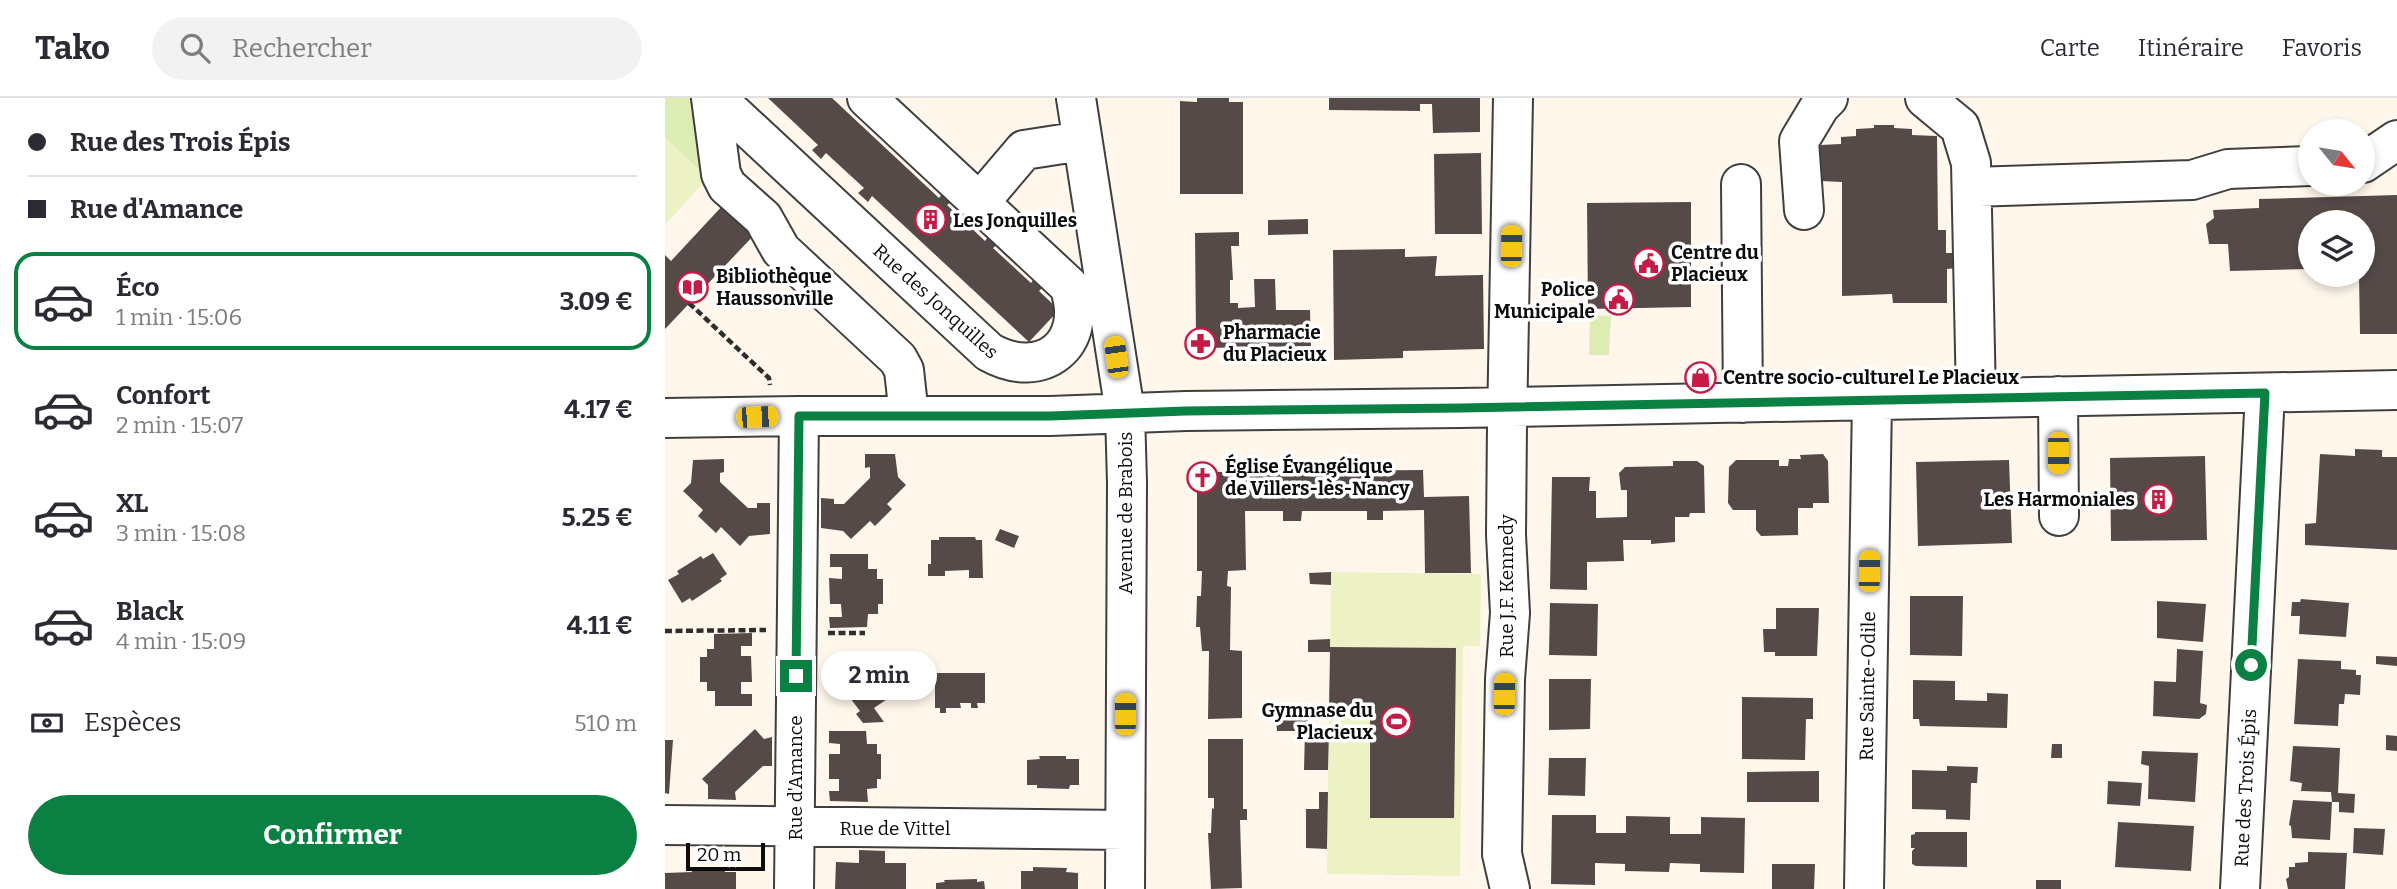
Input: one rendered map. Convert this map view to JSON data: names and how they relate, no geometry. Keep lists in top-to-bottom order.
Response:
{
  "streets": {
    "street": [
      "Rue des Jonquilles",
      "Avenue de Brabois",
      "Rue J.F. Kennedy",
      "Rue Sainte-Odile",
      "Rue d'Amance",
      "Rue des Trois Épis",
      "Rue de Vittel"
    ]
  },
  "crossings": [
    ["Avenue de Brabois", "Rue de Vittel"],
    ["Rue d'Amance", "Rue de Vittel"]
  ],
  "places": {
    "building": ["Les Jonquilles", "Les Harmoniales"],
    "public building": ["Centre du Placieux", "Police Municipale"],
    "library": ["Bibliothèque Haussonville"],
    "pharmacy": ["Pharmacie du Placieux"],
    "shop": ["Centre socio-culturel Le Placieux"],
    "church": ["Église Évangélique de Villers-lès-Nancy"],
    "sports": ["Gymnase du Placieux"]
  },
  "scale_bar": "20 m",
  "north": "bottom right",
  "page": {
    "header": "Tako",
    "search": "Rechercher",
    "nav": ["Carte", "Itinéraire", "Favoris"],
    "banner": ["Rue des Trois Épis", "Rue d'Amance"],
    "list": [
      {
        "name": "Éco",
        "note": "1 min · 15:06",
        "value": "3.09 €"
      },
      {
        "name": "Confort",
        "note": "2 min · 15:07",
        "value": "4.17 €"
      },
      {
        "name": "XL",
        "note": "3 min · 15:08",
        "value": "5.25 €"
      },
      {
        "name": "Black",
        "note": "4 min · 15:09",
        "value": "4.11 €"
      }
    ],
    "bubble": "2 min",
    "pay": ["Espèces", "510 m"],
    "buttons": "Confirmer",
    "scale": "20 m"
  }
}
